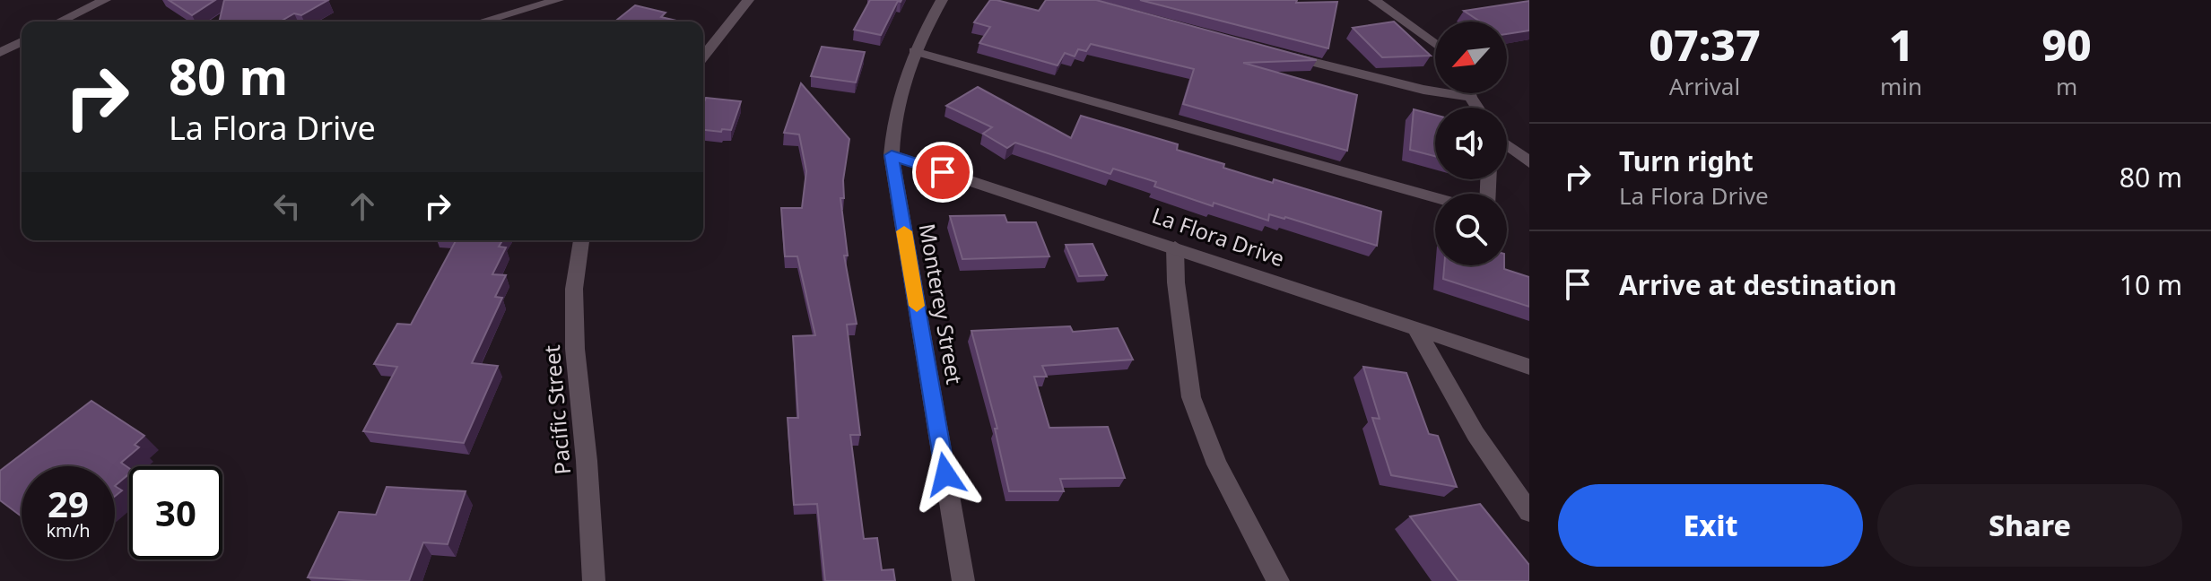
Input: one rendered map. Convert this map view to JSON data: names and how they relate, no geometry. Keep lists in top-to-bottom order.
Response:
{
  "streets": {
    "street": ["La Flora Drive", "Monterey Street", "Pacific Street"]
  },
  "crossings": [
    ["La Flora Drive", "Monterey Street"]
  ],
  "north": "bottom left",
  "page": {
    "eta": [
      "07:37",
      "Arrival",
      "1",
      "min",
      "90",
      "m"
    ],
    "turn": ["80 m", "La Flora Drive"],
    "list": [
      {
        "name": "Turn right",
        "note": "La Flora Drive",
        "value": "80 m"
      },
      {
        "name": "Arrive at destination",
        "value": "10 m"
      }
    ],
    "speed": "29 km/h",
    "limit": "30",
    "buttons": ["Exit", "Share"]
  }
}
